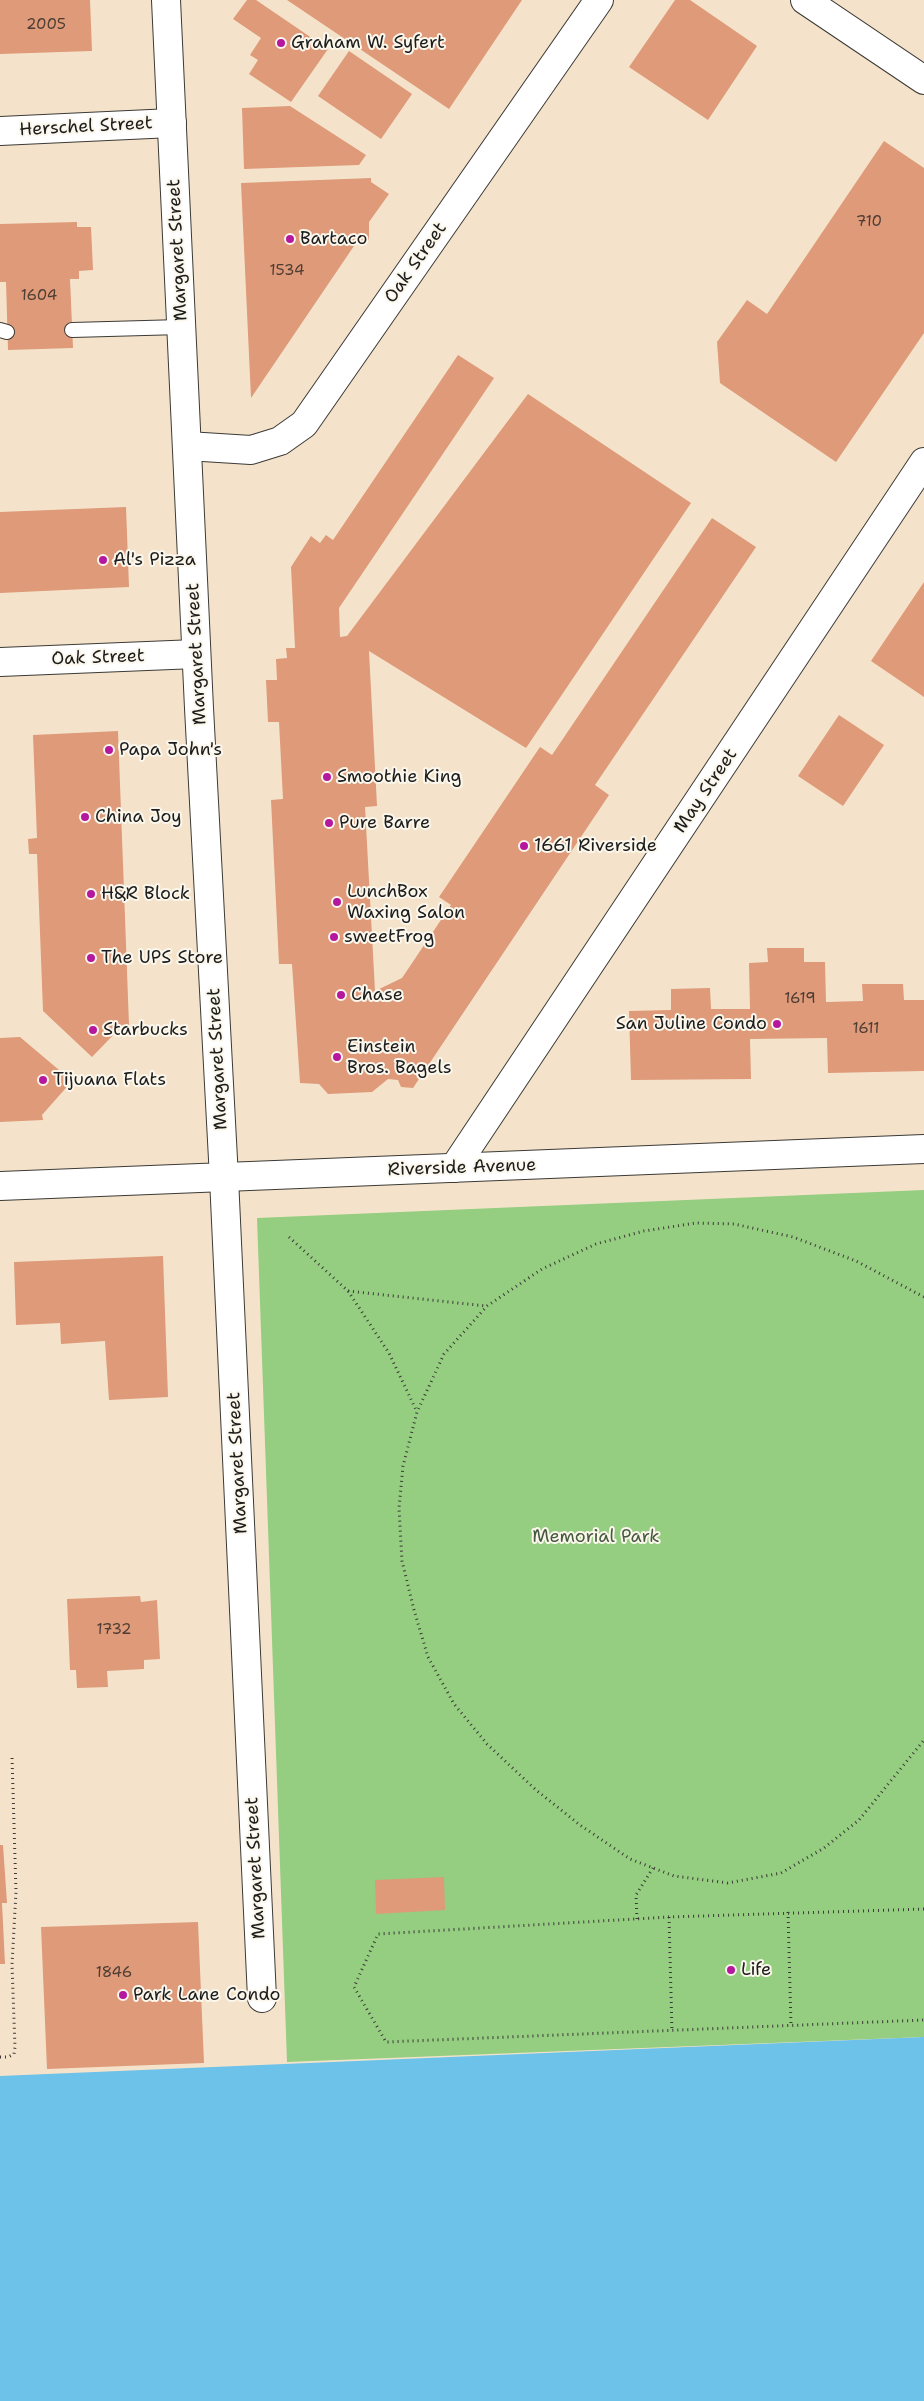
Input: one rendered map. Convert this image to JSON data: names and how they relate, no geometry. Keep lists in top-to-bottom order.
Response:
{
  "streets": {
    "street": [
      "Herschel Street",
      "Margaret Street",
      "Oak Street",
      "May Street",
      "Riverside Avenue"
    ]
  },
  "crossings": [
    ["Herschel Street", "Margaret Street"],
    ["Margaret Street", "Oak Street"],
    ["Margaret Street", "Riverside Avenue"],
    ["May Street", "Riverside Avenue"]
  ],
  "parks": ["Memorial Park"],
  "places": [
    "Graham W. Syfert",
    "Bartaco",
    "Al's Pizza",
    "Papa John's",
    "Smoothie King",
    "China Joy",
    "Pure Barre",
    "1661 Riverside",
    "H&R Block",
    "LunchBox Waxing Salon",
    "sweetFrog",
    "The UPS Store",
    "Chase",
    "San Juline Condo",
    "Starbucks",
    "Einstein Bros. Bagels",
    "Tijuana Flats",
    "Life",
    "Park Lane Condo"
  ],
  "house_numbers": [
    "2005",
    "710",
    "1534",
    "1604",
    "1619",
    "1611",
    "1732",
    "1846"
  ]
}
